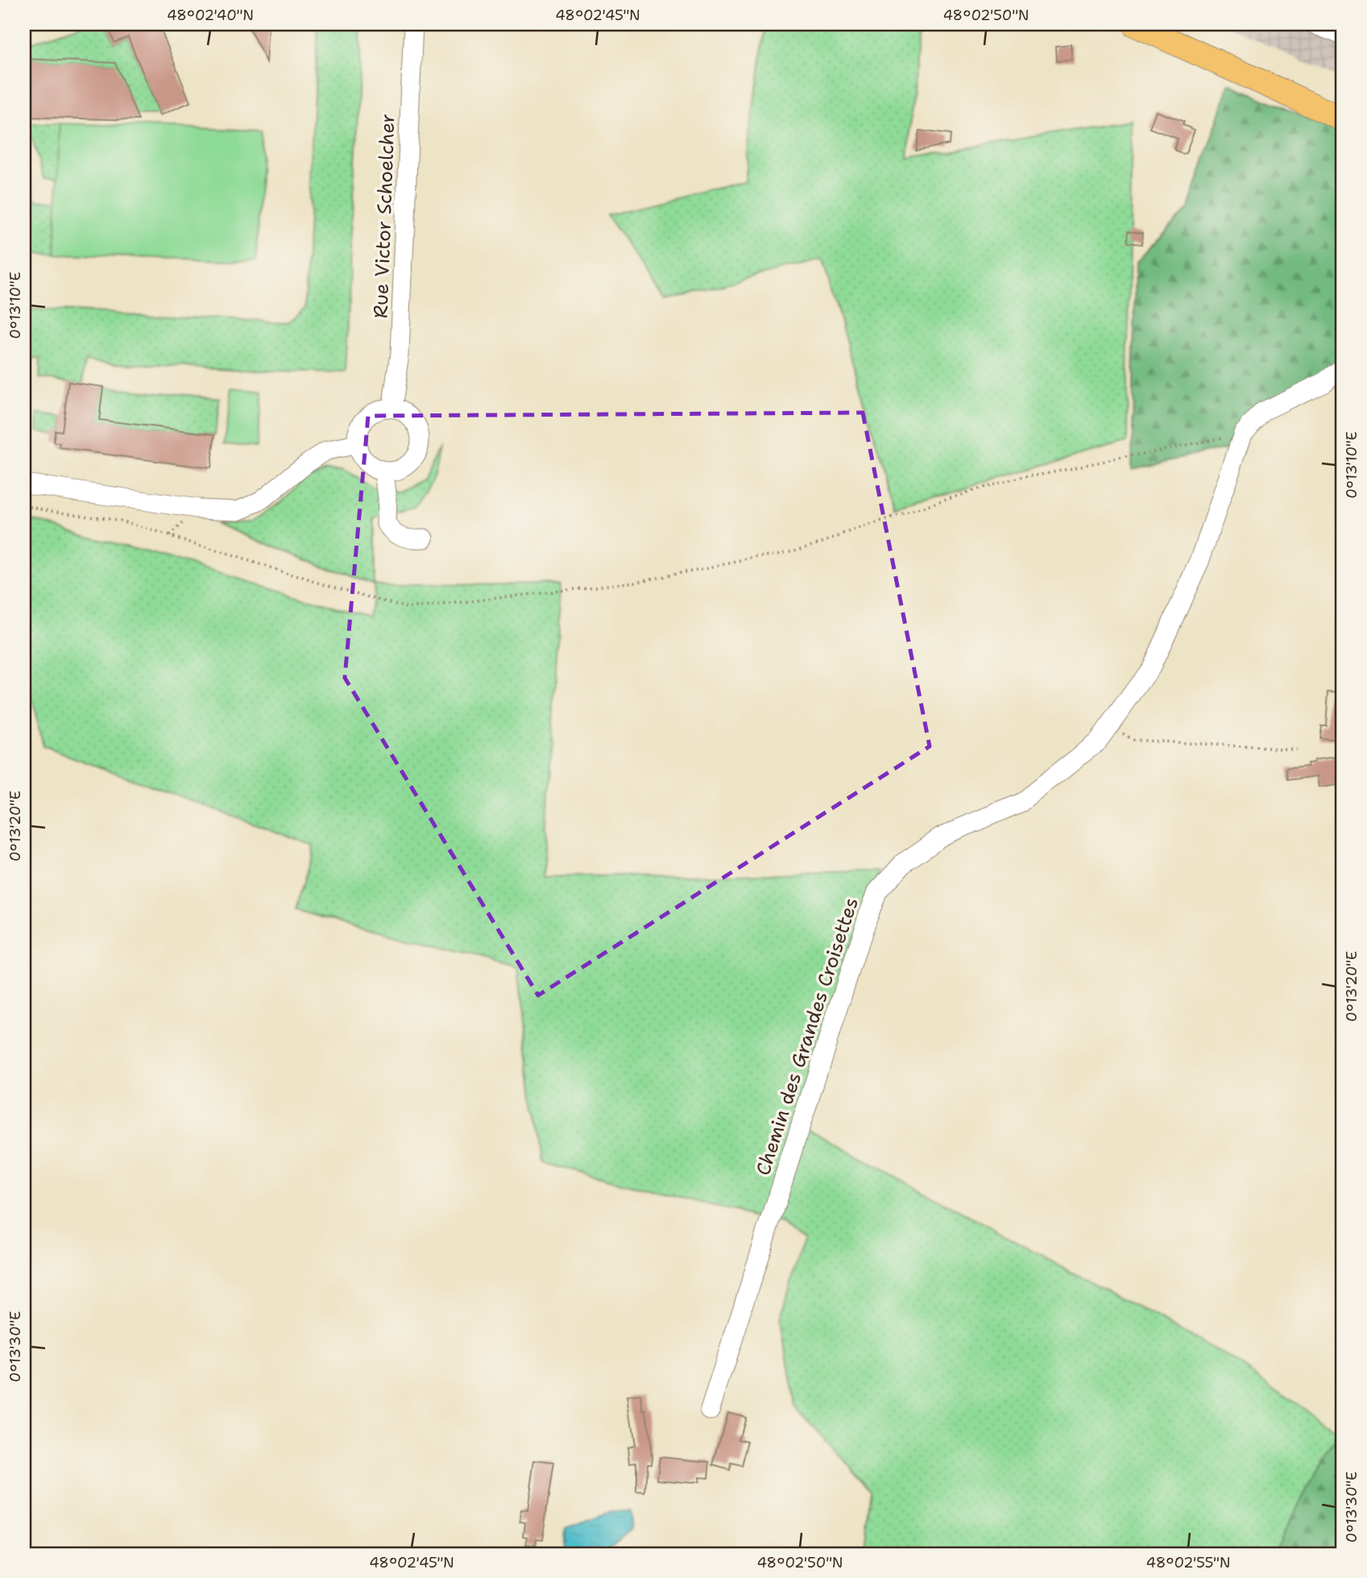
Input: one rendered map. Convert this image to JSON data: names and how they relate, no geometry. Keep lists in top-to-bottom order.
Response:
{
  "streets": {
    "street": ["Rue Victor Schoelcher", "Chemin des Grandes Croisettes"]
  },
  "coordinates": [
    "48°02'40\"N",
    "48°02'45\"N",
    "48°02'50\"N",
    "0°13'10\"E",
    "0°13'20\"E",
    "0°13'30\"E",
    "48°02'55\"N"
  ]
}
